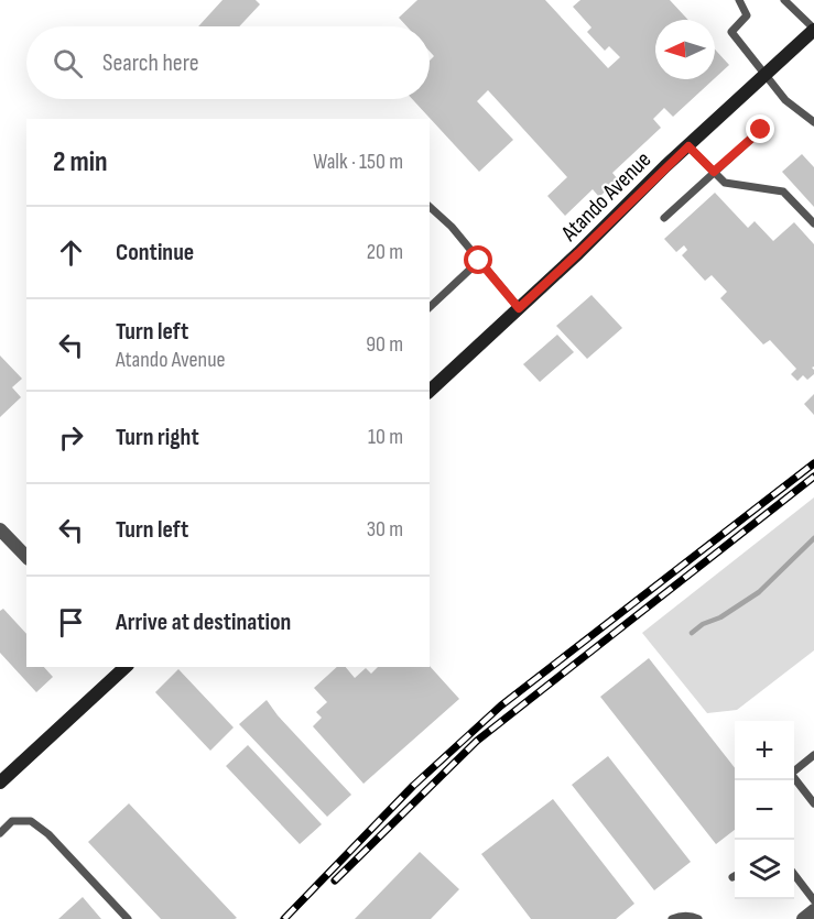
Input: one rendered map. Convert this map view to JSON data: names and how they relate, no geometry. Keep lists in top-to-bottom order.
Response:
{
  "streets": {
    "main road": ["Atando Avenue"]
  },
  "north": "left",
  "page": {
    "search": "Search here",
    "heading": ["2 min", "Walk · 150 m"],
    "list": [
      ["Continue", "20 m"],
      ["Turn left", "Atando Avenue", "90 m"],
      ["Turn right", "10 m"],
      ["Turn left", "30 m"],
      "Arrive at destination"
    ],
    "map_buttons": ["+", "−"]
  }
}
